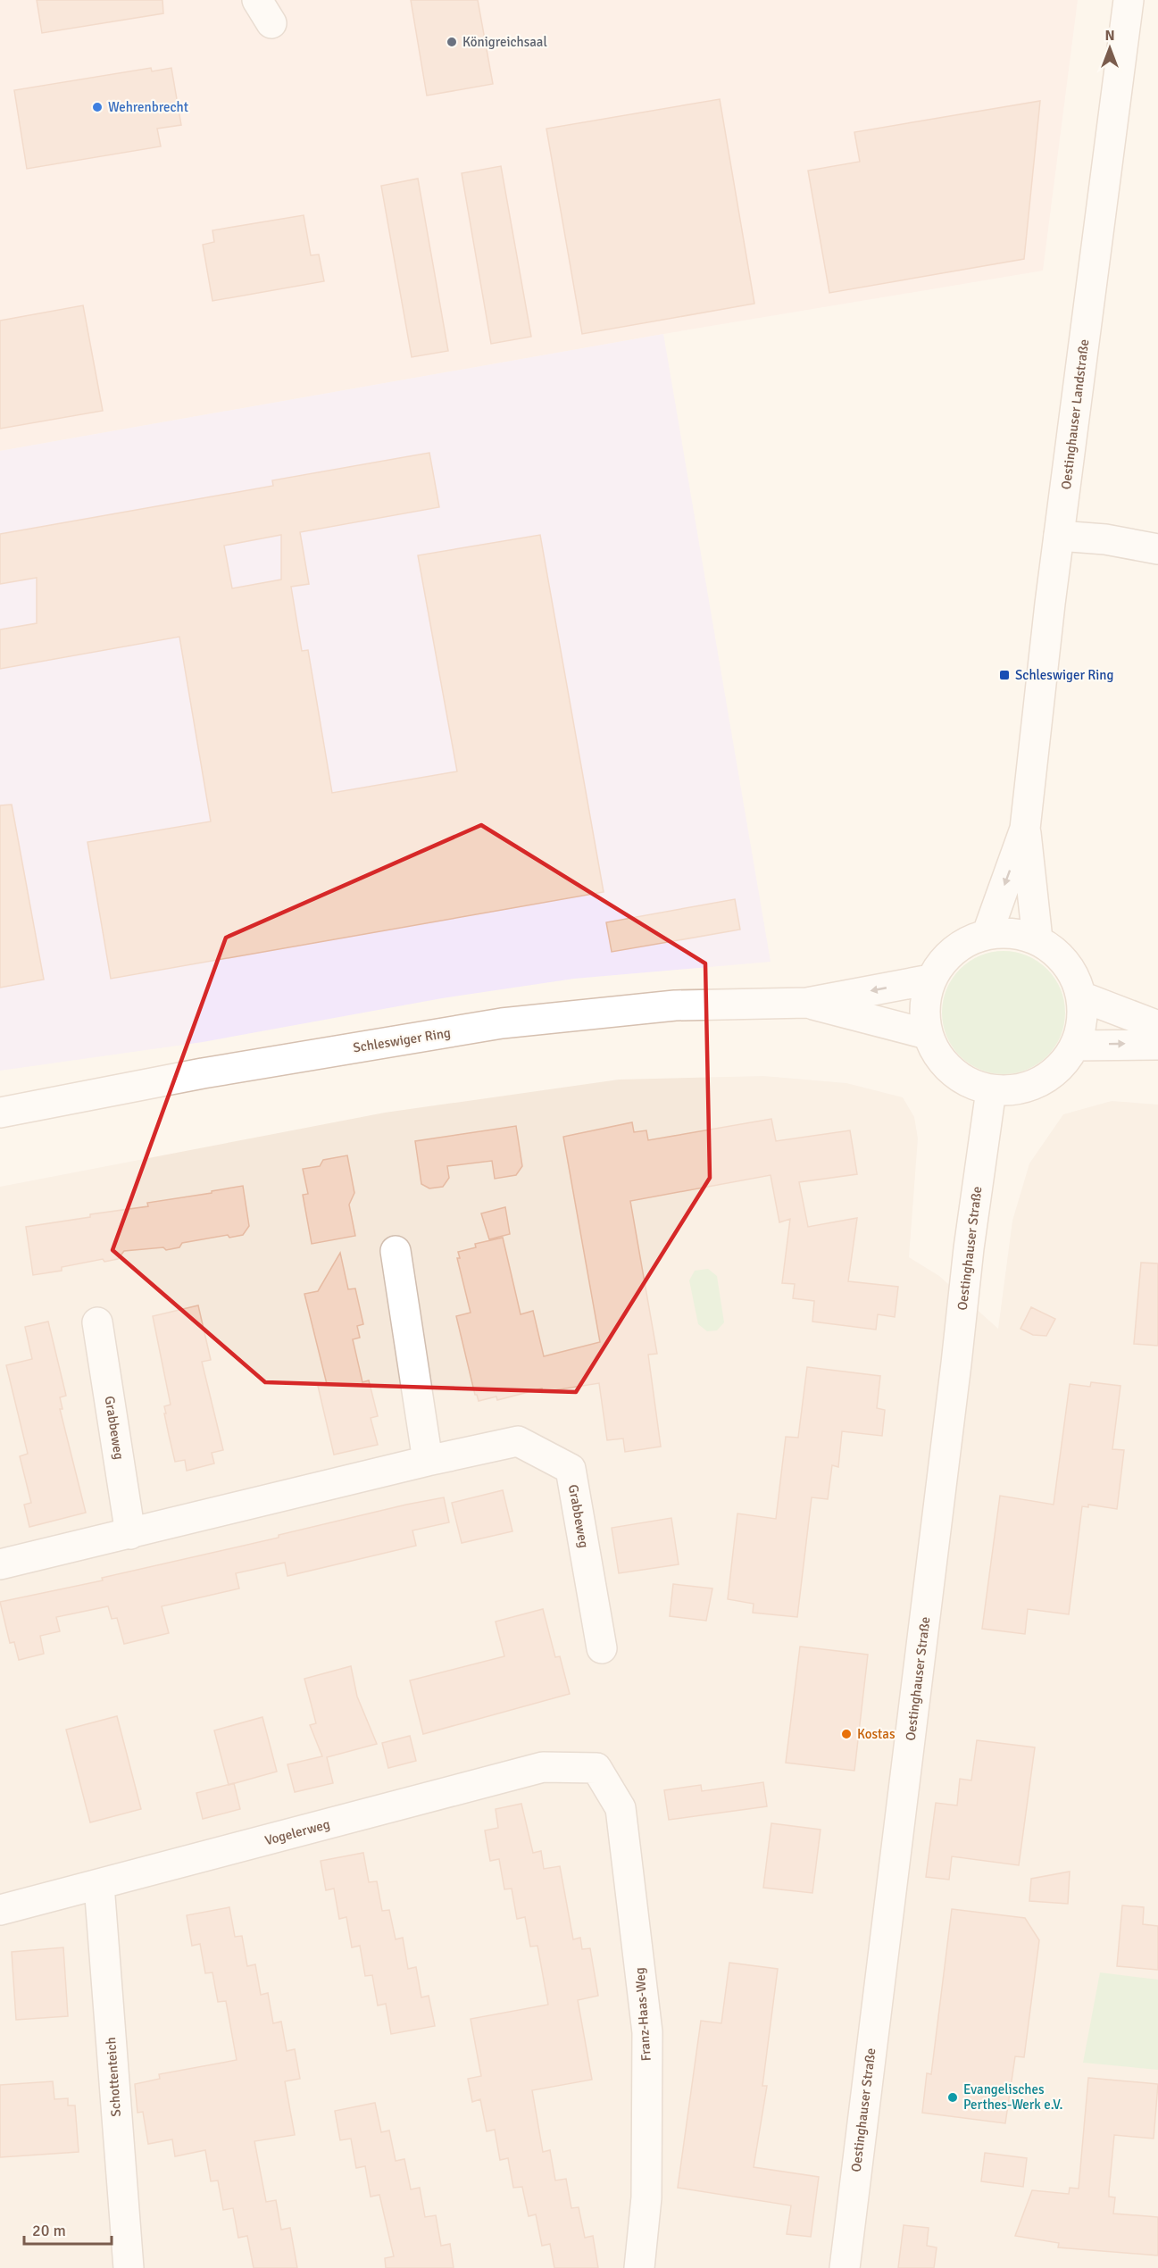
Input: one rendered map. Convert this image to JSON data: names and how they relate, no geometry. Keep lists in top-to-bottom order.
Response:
{
  "streets": {
    "street": [
      "Oestinghauser Landstraße",
      "Schleswiger Ring",
      "Oestinghauser Straße",
      "Grabbeweg",
      "Vogelerweg",
      "Franz-Haas-Weg",
      "Schottenteich"
    ]
  },
  "crossings": [
    ["Oestinghauser Landstraße", "Schleswiger Ring"],
    ["Oestinghauser Landstraße", "Oestinghauser Straße"],
    ["Schleswiger Ring", "Oestinghauser Straße"],
    ["Vogelerweg", "Franz-Haas-Weg"],
    ["Vogelerweg", "Schottenteich"]
  ],
  "places": {
    "other": [
      "Königreichsaal",
      "Wehrenbrecht",
      "Kostas",
      "Evangelisches Perthes-Werk e.V."
    ],
    "transit": ["Schleswiger Ring"]
  },
  "scale_bar": "20 m",
  "north": "top"
}
